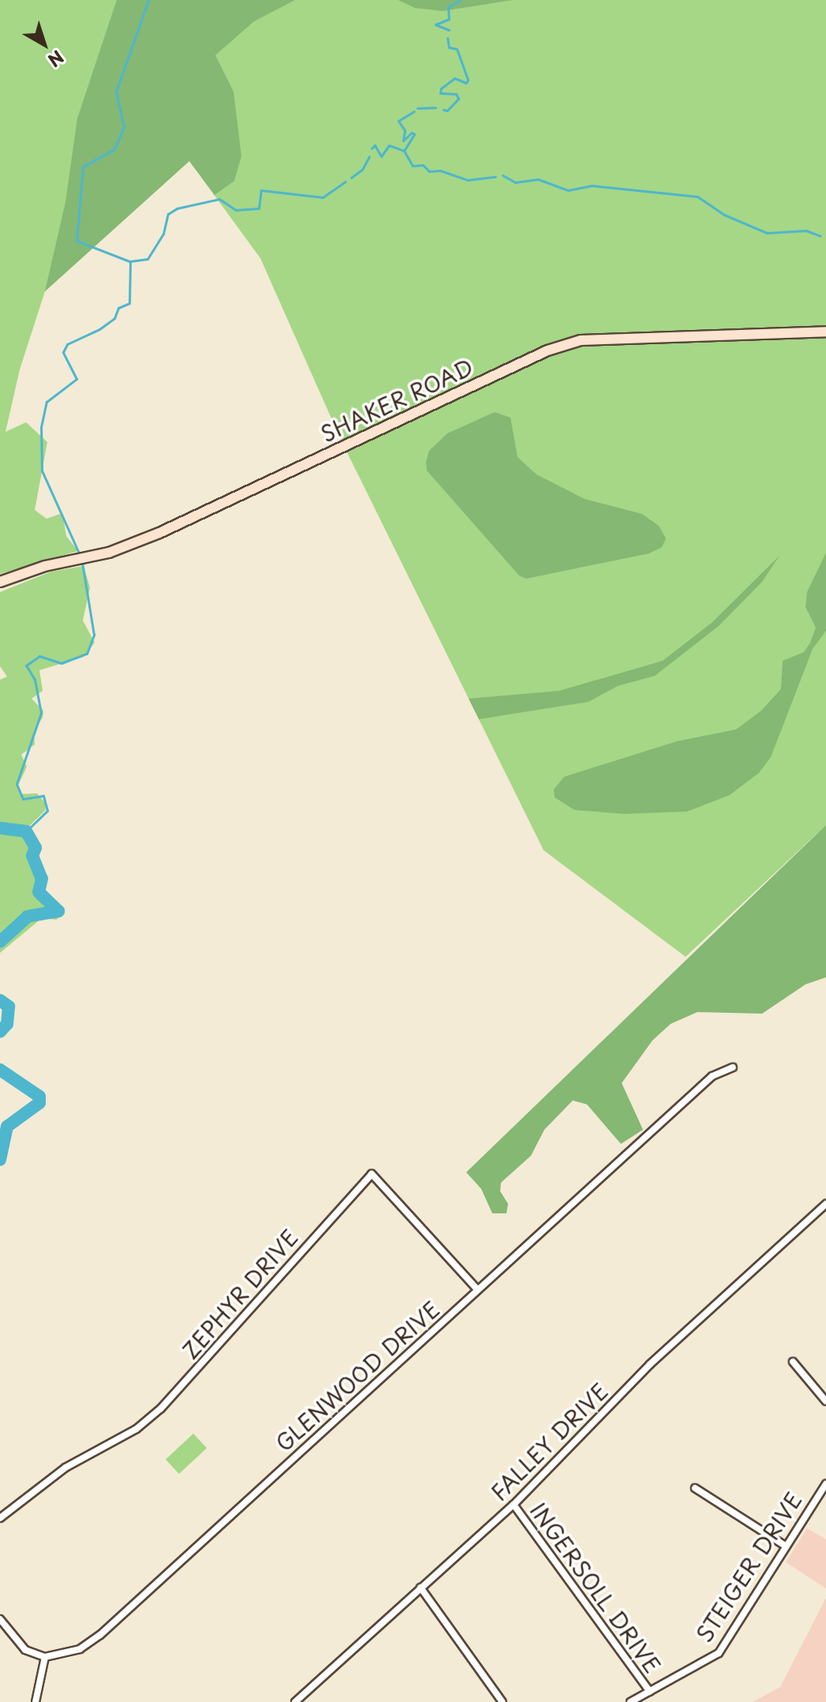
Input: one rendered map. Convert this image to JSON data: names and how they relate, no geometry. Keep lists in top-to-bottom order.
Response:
{
  "streets": {
    "street": [
      "SHAKER ROAD",
      "ZEPHYR DRIVE",
      "GLENWOOD DRIVE",
      "FALLEY DRIVE",
      "STEIGER DRIVE",
      "INGERSOLL DRIVE"
    ]
  },
  "crossings": [
    ["ZEPHYR DRIVE", "GLENWOOD DRIVE"],
    ["FALLEY DRIVE", "INGERSOLL DRIVE"],
    ["STEIGER DRIVE", "INGERSOLL DRIVE"]
  ],
  "north": "bottom right"
}
